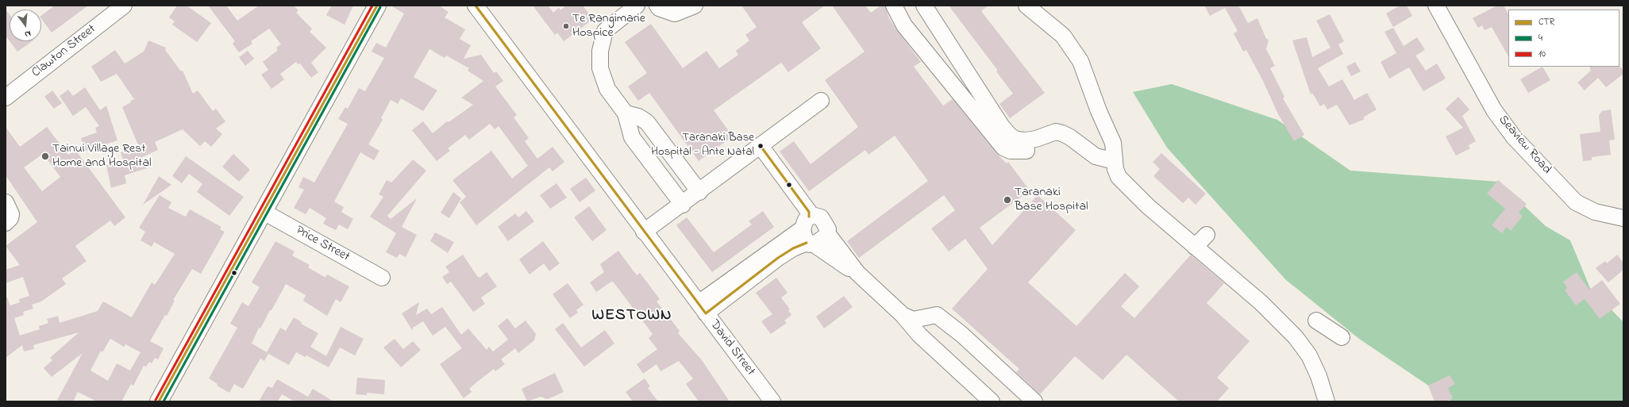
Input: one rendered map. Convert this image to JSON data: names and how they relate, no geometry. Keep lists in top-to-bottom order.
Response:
{
  "streets": {
    "street": [
      "Clawton Street",
      "Seaview Road",
      "Price Street",
      "David Street"
    ]
  },
  "districts": ["WESTOWN"],
  "places": [
    "Te Rangimarie Hospice",
    "Taranaki Base Hospital - Ante Natal",
    "Tainui Village Rest Home and Hospital",
    "Taranaki Base Hospital"
  ],
  "lines": ["transit line CTR", "transit line 10", "transit line 4"],
  "legend": ["CTR", "4", "10"],
  "north": "bottom"
}
